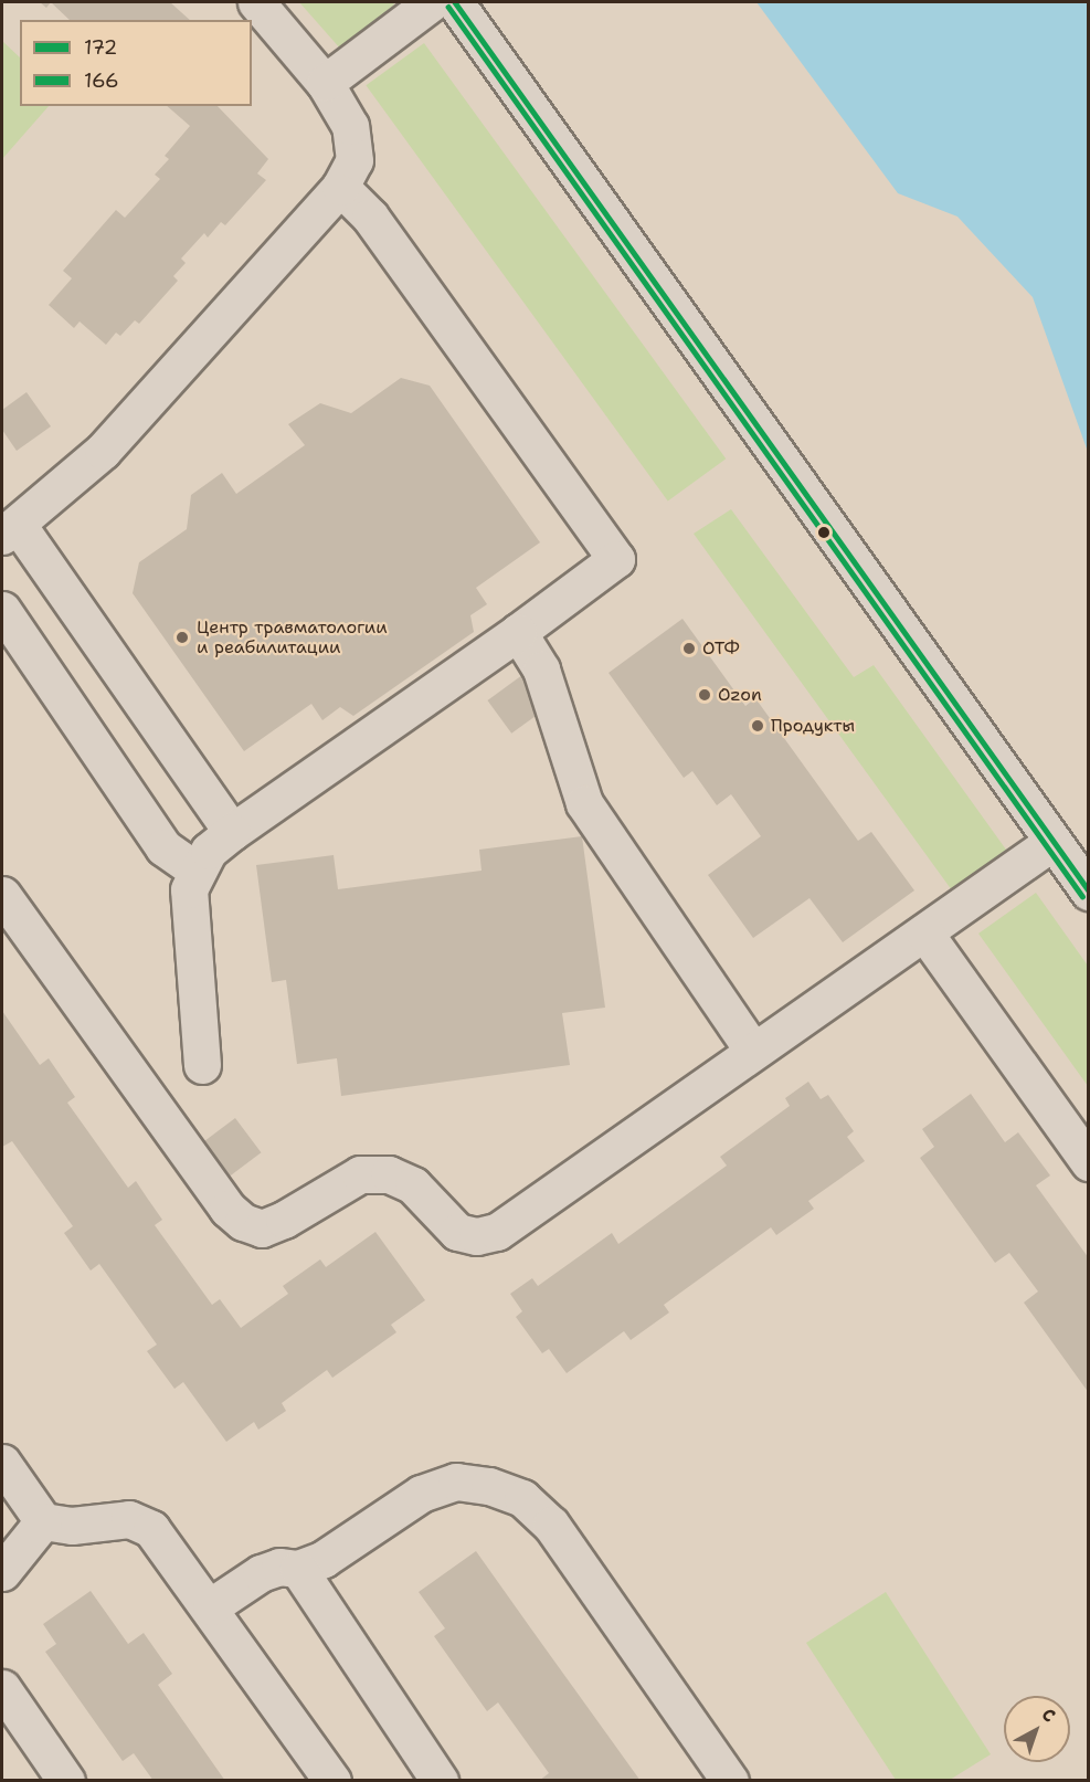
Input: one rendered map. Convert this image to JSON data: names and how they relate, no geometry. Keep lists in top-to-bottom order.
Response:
{
  "places": [
    "Центр травматологии и реабилитации",
    "ОТФ",
    "Ozon",
    "Продукты"
  ],
  "lines": ["transit line 172", "transit line 166"],
  "legend": ["172", "166"],
  "north": "top right"
}
